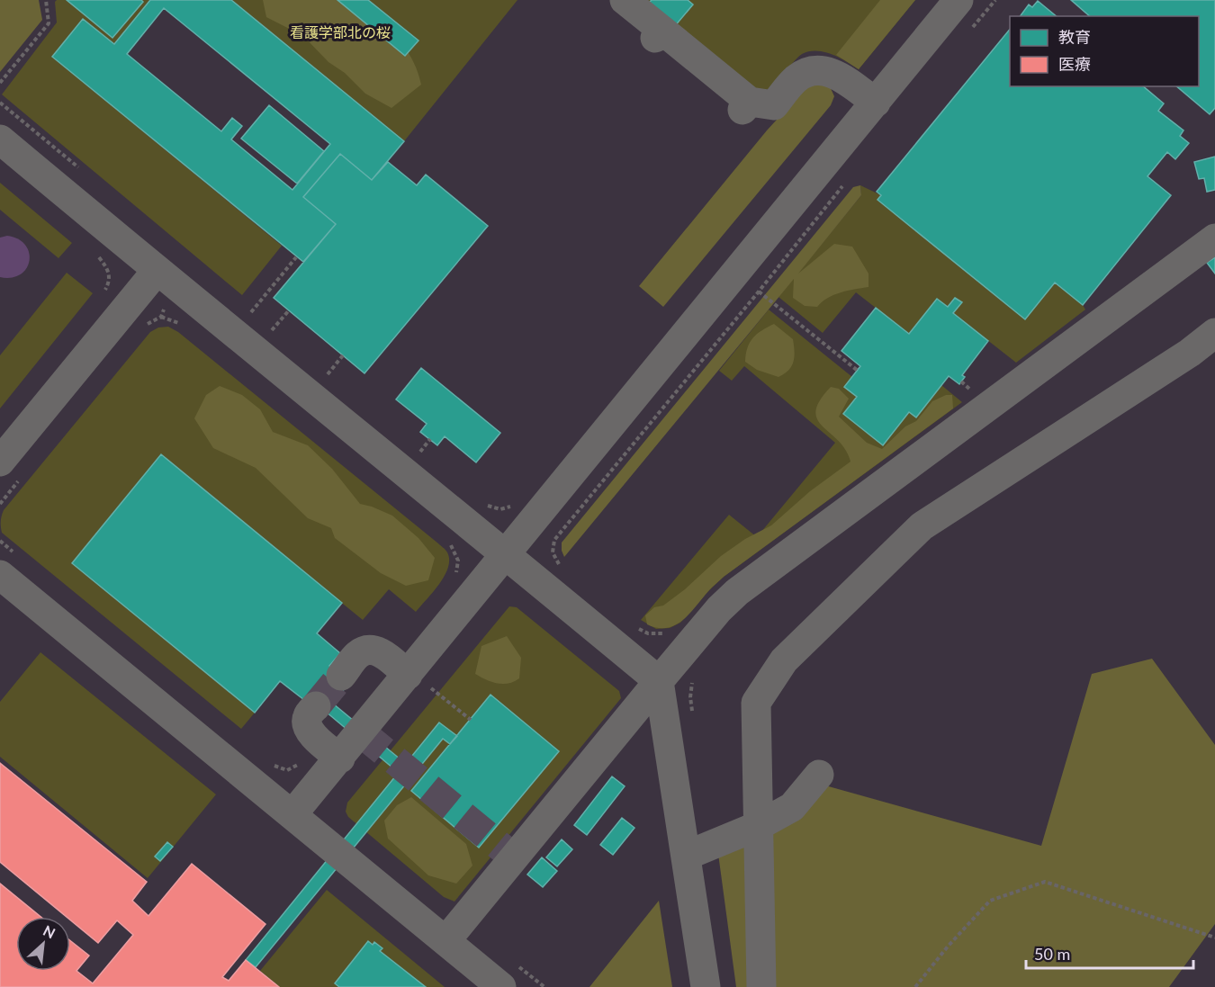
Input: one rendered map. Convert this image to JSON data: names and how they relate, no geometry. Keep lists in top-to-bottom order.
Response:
{
  "parks": ["看護学部北の桜"],
  "legend": ["教育", "医療"],
  "scale_bar": "50 m",
  "north": "top right"
}
